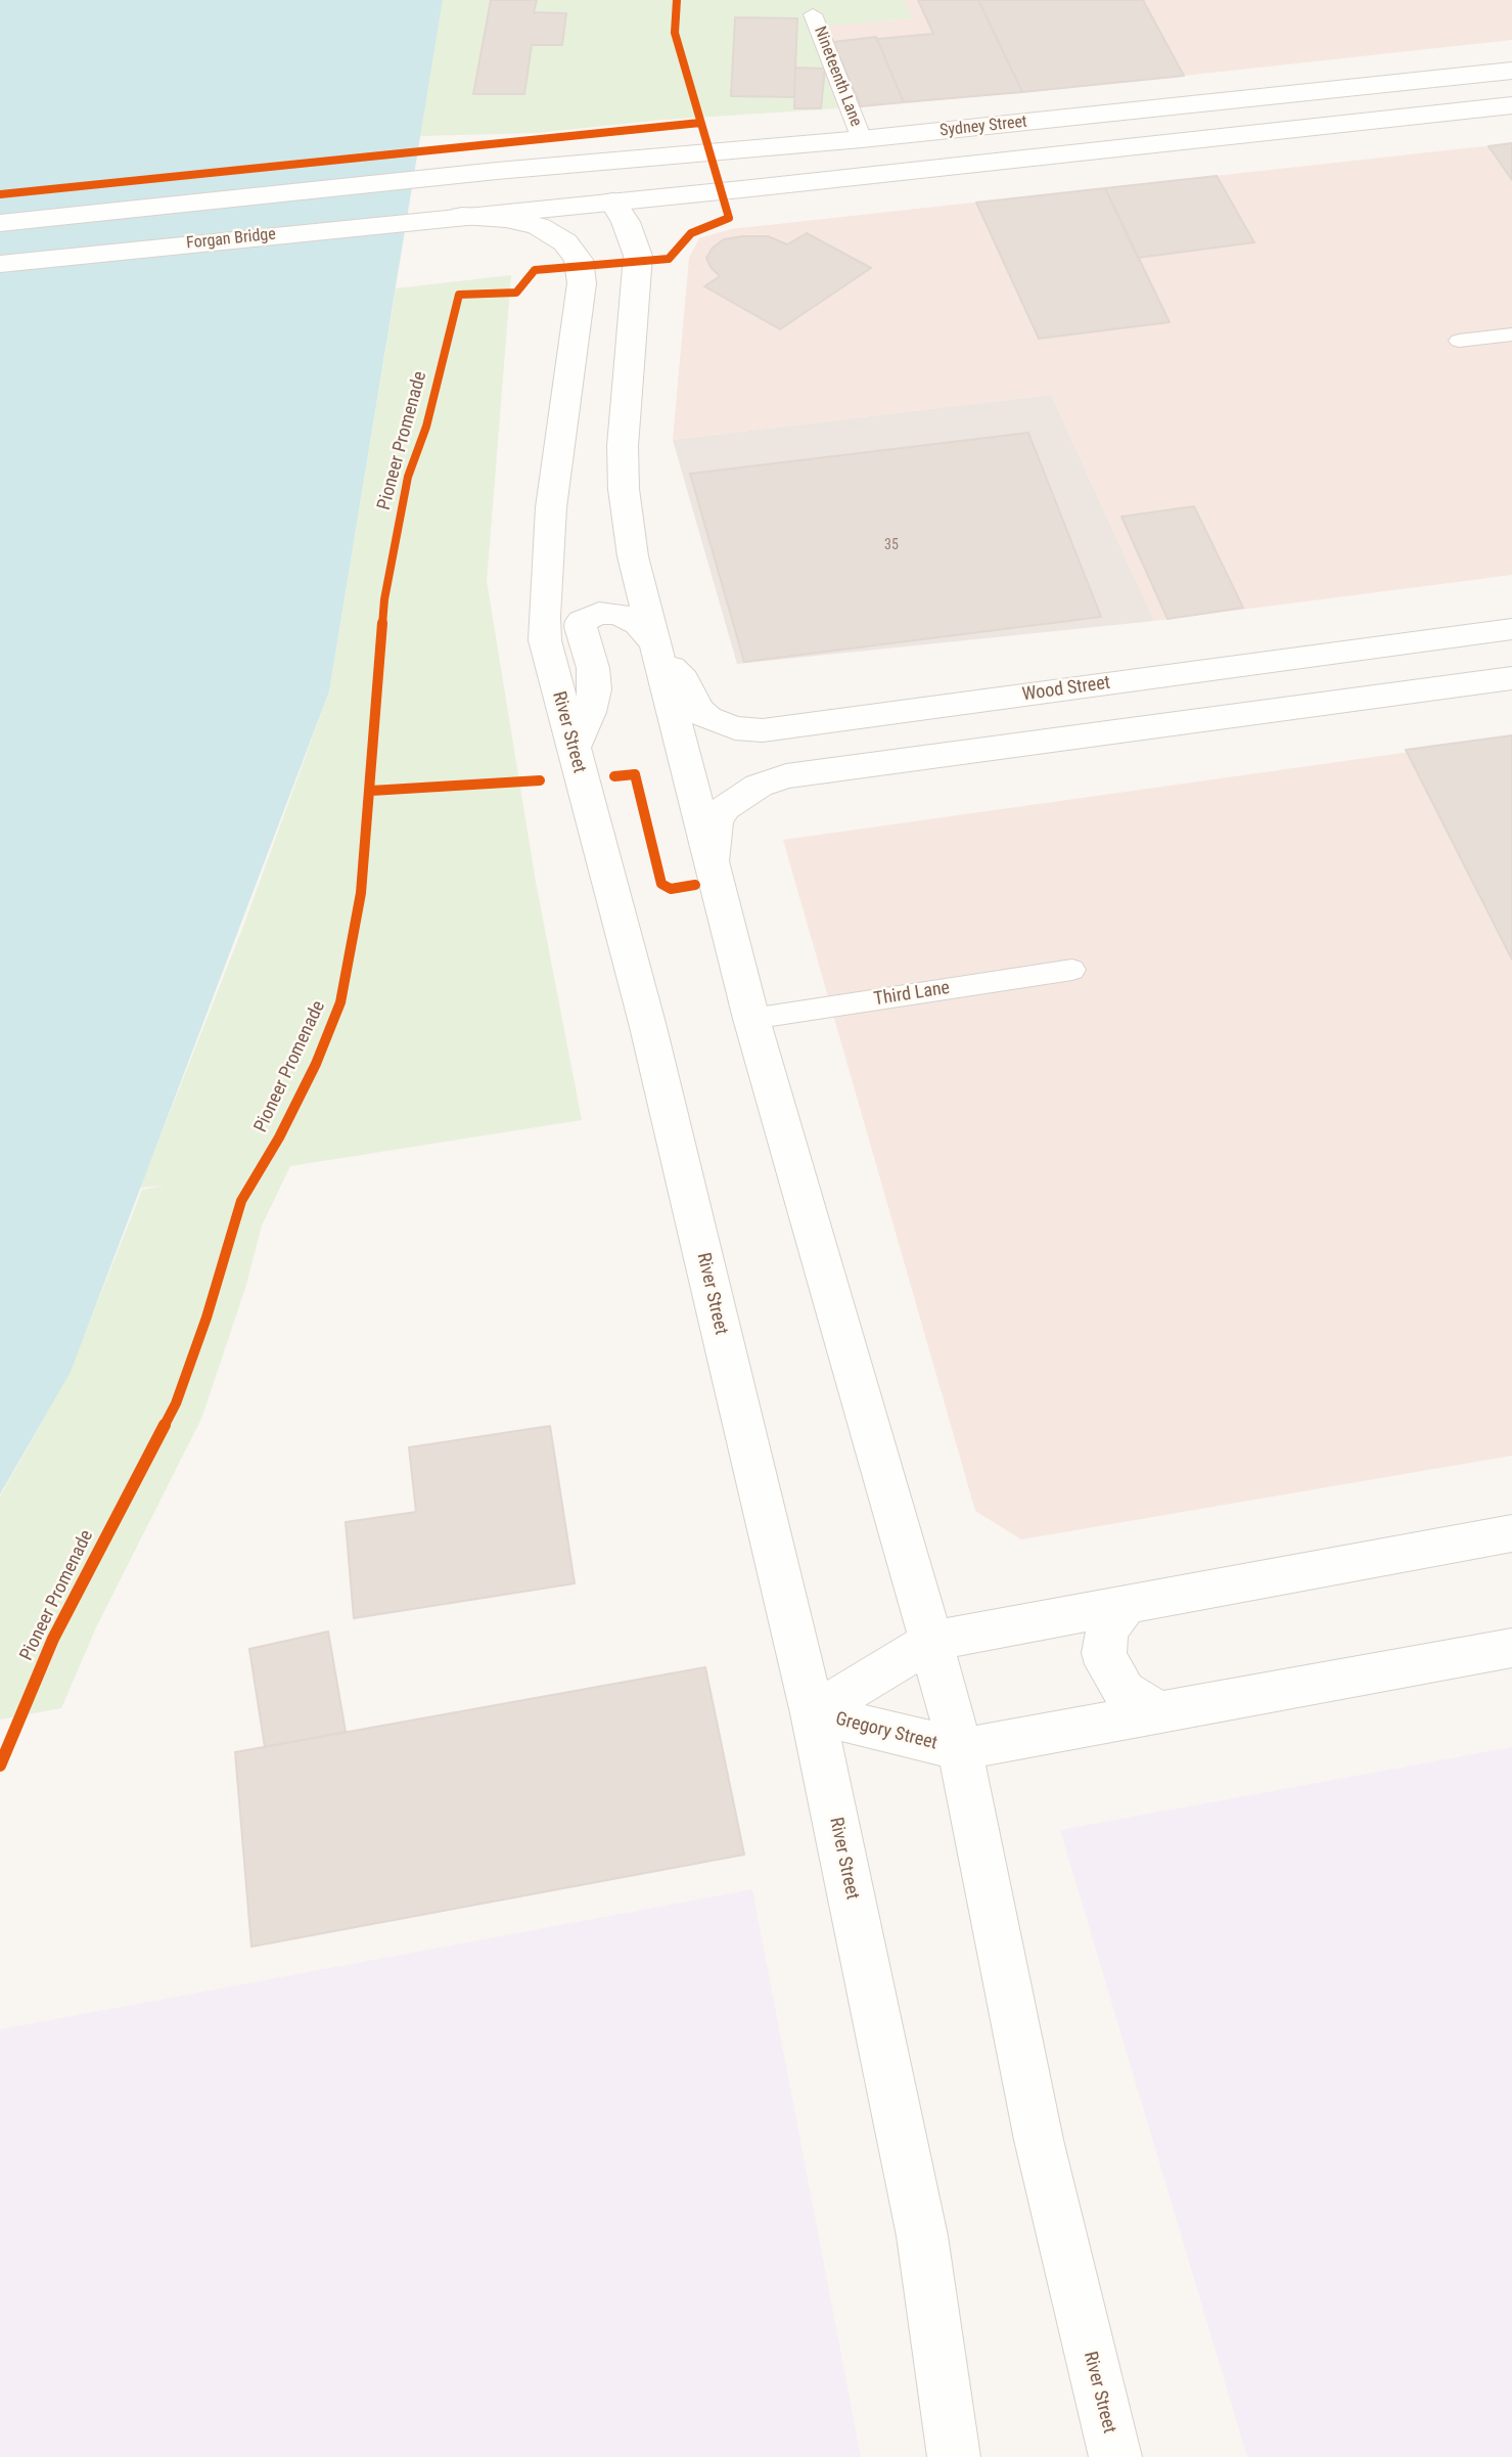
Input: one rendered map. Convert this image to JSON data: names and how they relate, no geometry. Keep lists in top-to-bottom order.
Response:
{
  "streets": {
    "street": [
      "Sydney Street",
      "Forgan Bridge",
      "Wood Street",
      "River Street",
      "Gregory Street"
    ],
    "lane": ["Nineteenth Lane", "Third Lane"],
    "cycle path": ["Pioneer Promenade"]
  },
  "crossings": [
    ["Nineteenth Lane", "Sydney Street"],
    ["Sydney Street", "Forgan Bridge"],
    ["Sydney Street", "River Street"],
    ["Forgan Bridge", "River Street"],
    ["Wood Street", "River Street"],
    ["River Street", "Third Lane"],
    ["River Street", "Gregory Street"]
  ],
  "house_numbers": ["35"]
}
